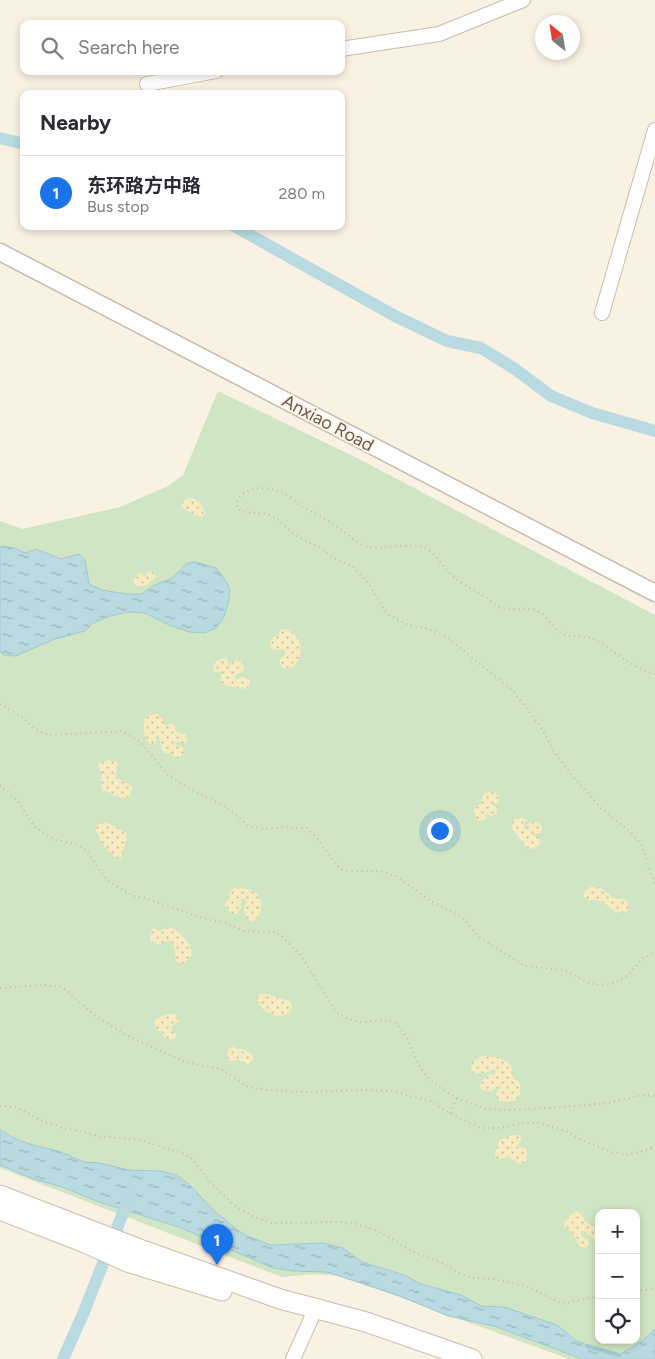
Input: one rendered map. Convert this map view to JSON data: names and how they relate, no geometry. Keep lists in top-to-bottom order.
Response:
{
  "streets": {
    "street": ["Anxiao Road"]
  },
  "north": "top left",
  "page": {
    "search": "Search here",
    "heading": "Nearby",
    "list": [
      {
        "mark": "1",
        "name": "东环路方中路",
        "note": "Bus stop",
        "value": "280 m"
      }
    ],
    "map_buttons": ["+", "−"],
    "pins": "1"
  }
}
